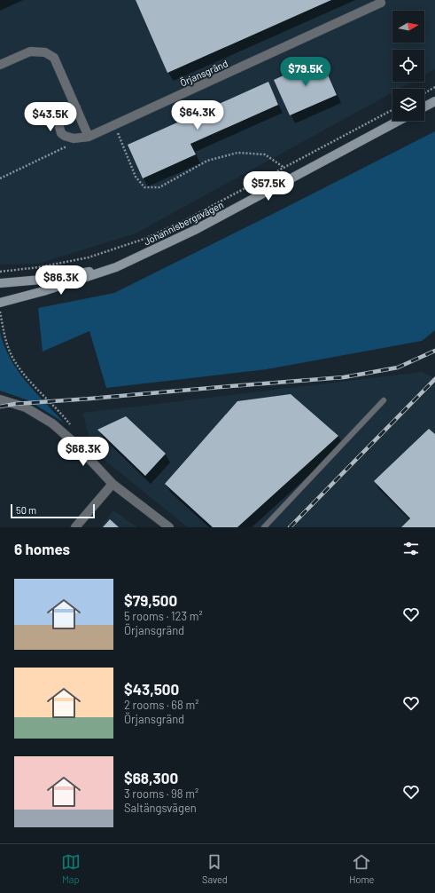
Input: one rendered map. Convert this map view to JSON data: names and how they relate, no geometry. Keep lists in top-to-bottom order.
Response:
{
  "streets": {
    "main road": ["Johannisbergsvägen"],
    "street": ["Örjansgränd"]
  },
  "scale_bar": "50 m",
  "north": "right",
  "page": {
    "price": [
      "$79.5K",
      "$64.3K",
      "$43.5K",
      "$57.5K",
      "$86.3K",
      "$68.3K"
    ],
    "scale": "50 m",
    "heading": "6 homes",
    "list": [
      {
        "name": "$79,500",
        "note": "5 rooms · 123 m² · Örjansgränd"
      },
      {
        "name": "$43,500",
        "note": "2 rooms · 68 m² · Örjansgränd"
      },
      {
        "name": "$68,300",
        "note": "3 rooms · 98 m² · Saltängsvägen"
      }
    ],
    "tabs": ["Map", "Saved", "Home"]
  }
}
